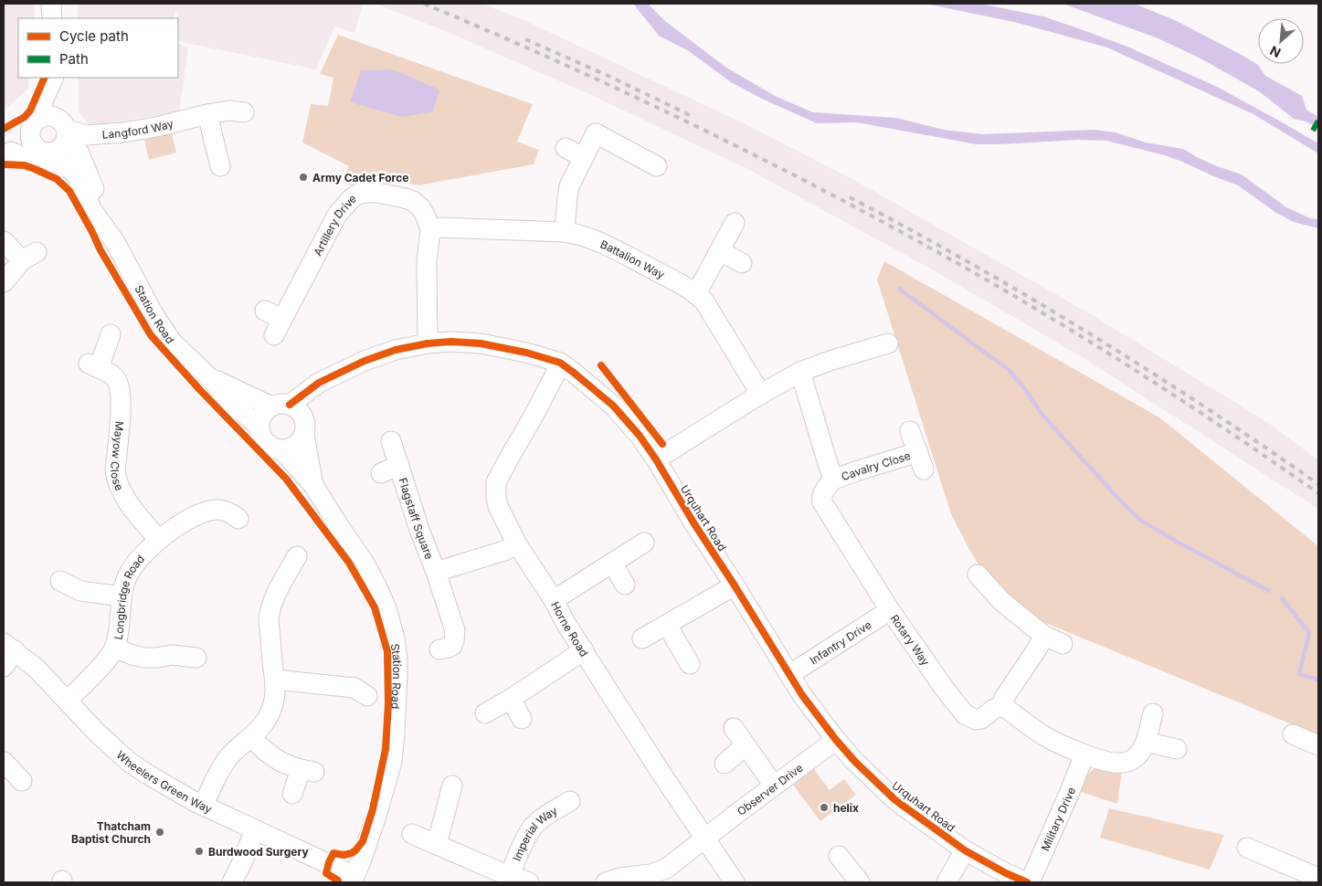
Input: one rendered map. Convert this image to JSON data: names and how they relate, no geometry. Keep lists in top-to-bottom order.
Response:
{
  "streets": {
    "street": [
      "Langford Way",
      "Artillery Drive",
      "Battalion Way",
      "Station Road",
      "Mayow Close",
      "Cavalry Close",
      "Flagstaff Square",
      "Urquhart Road",
      "Longbridge Road",
      "Horne Road",
      "Rotary Way",
      "Infantry Drive",
      "Wheelers Green Way",
      "Observer Drive",
      "Military Drive",
      "Imperial Way"
    ]
  },
  "crossings": [
    ["Langford Way", "Station Road"],
    ["Artillery Drive", "Battalion Way"],
    ["Artillery Drive", "Urquhart Road"],
    ["Station Road", "Urquhart Road"],
    ["Station Road", "Wheelers Green Way"],
    ["Mayow Close", "Longbridge Road"],
    ["Cavalry Close", "Rotary Way"],
    ["Flagstaff Square", "Horne Road"],
    ["Urquhart Road", "Horne Road"],
    ["Urquhart Road", "Infantry Drive"],
    ["Urquhart Road", "Observer Drive"],
    ["Urquhart Road", "Military Drive"],
    ["Longbridge Road", "Wheelers Green Way"],
    ["Horne Road", "Observer Drive"],
    ["Rotary Way", "Infantry Drive"]
  ],
  "places": [
    "Army Cadet Force",
    "helix",
    "Thatcham Baptist Church",
    "Burdwood Surgery"
  ],
  "legend": ["Cycle path", "Path"],
  "north": "bottom left"
}
